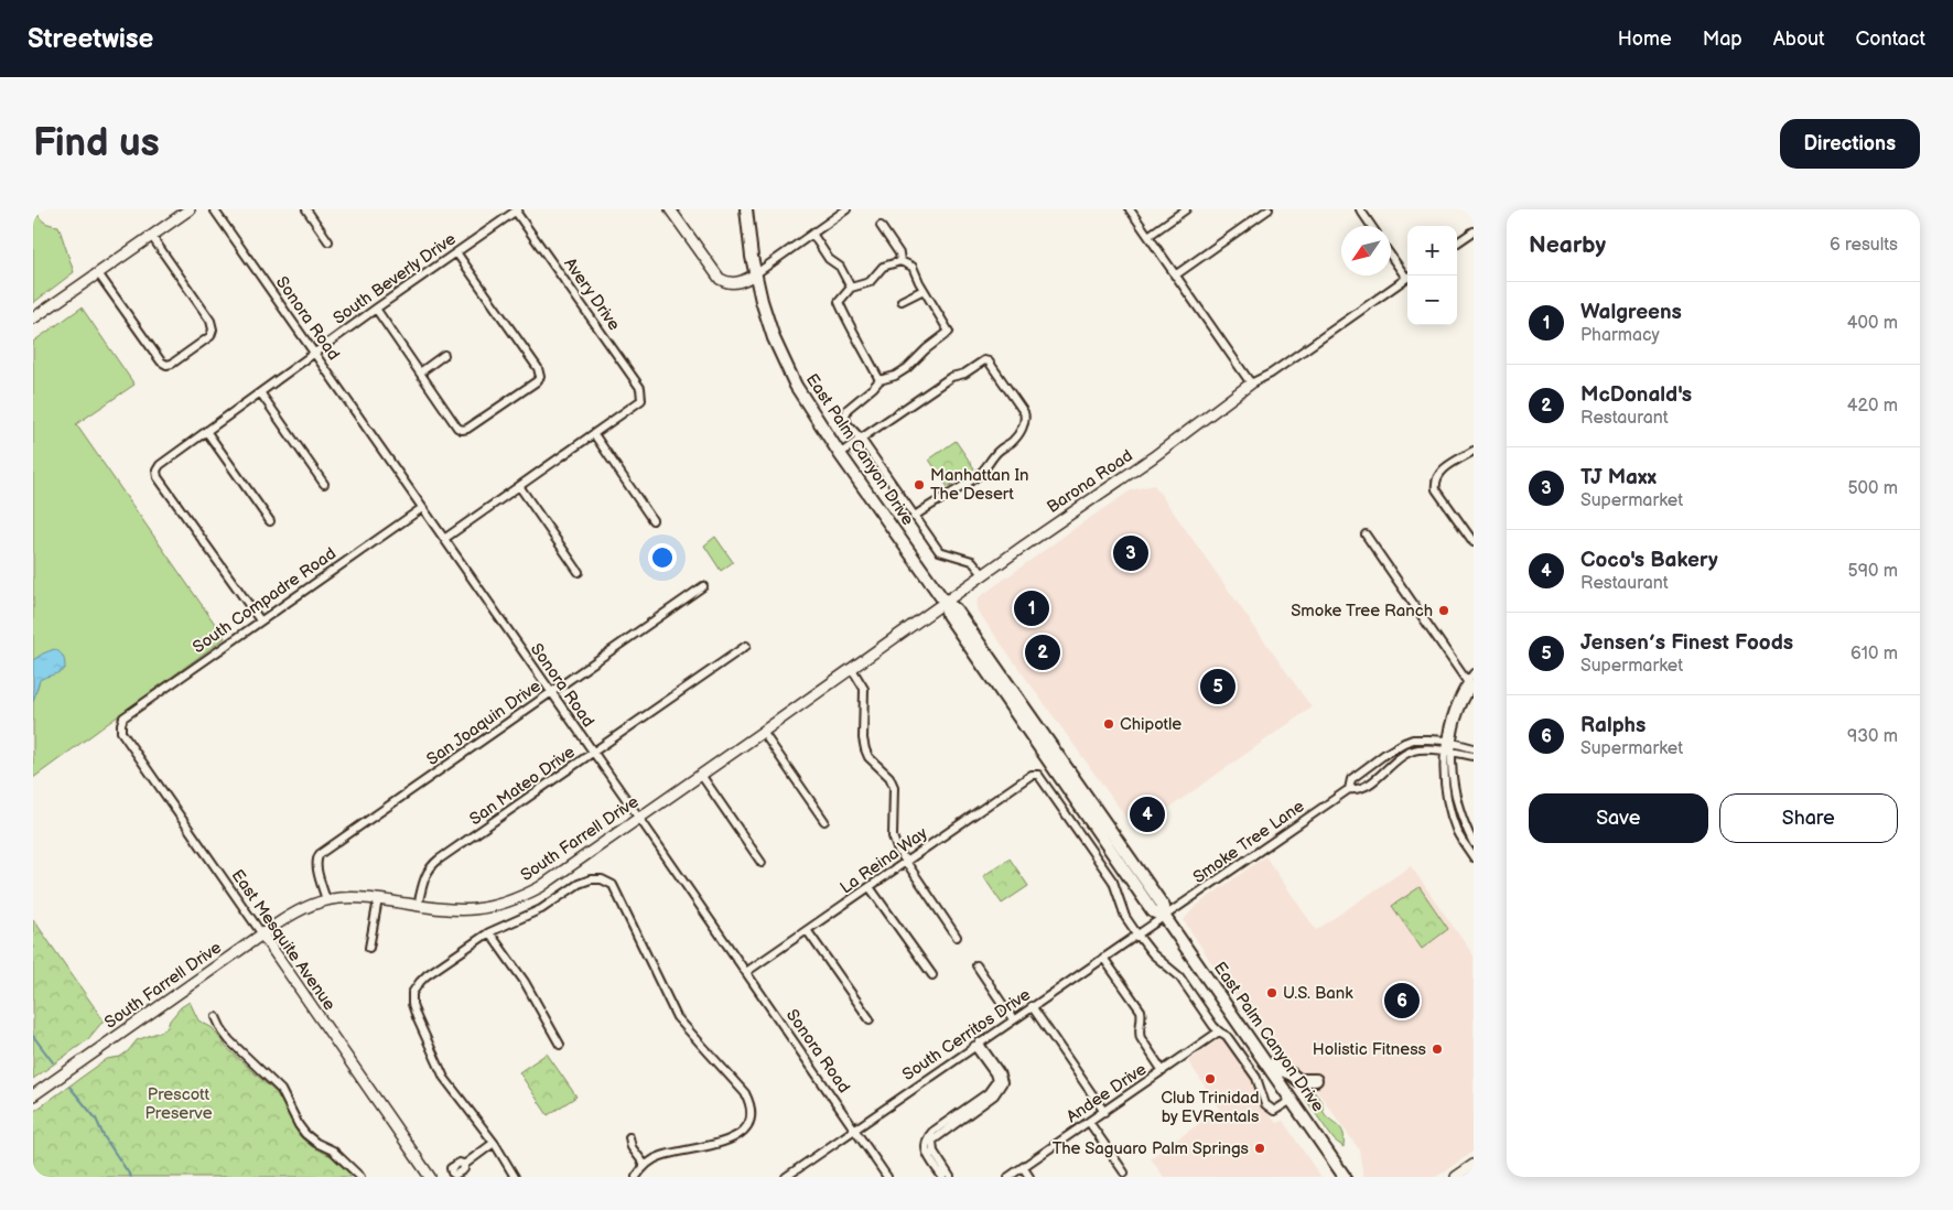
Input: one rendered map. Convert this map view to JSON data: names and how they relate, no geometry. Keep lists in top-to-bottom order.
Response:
{
  "streets": {
    "main road": ["East Palm Canyon Drive"],
    "street": [
      "South Beverly Drive",
      "Avery Drive",
      "Sonora Road",
      "Barona Road",
      "South Compadre Road",
      "San Joaquin Drive",
      "San Mateo Drive",
      "South Farrell Drive",
      "Smoke Tree Lane",
      "La Reina Way",
      "East Mesquite Avenue",
      "South Cerritos Drive",
      "Andee Drive"
    ]
  },
  "crossings": [
    ["South Beverly Drive", "Avery Drive"],
    ["South Beverly Drive", "Sonora Road"],
    ["South Beverly Drive", "South Compadre Road"],
    ["Sonora Road", "South Compadre Road"],
    ["Sonora Road", "San Joaquin Drive"],
    ["Sonora Road", "San Mateo Drive"],
    ["Sonora Road", "South Farrell Drive"],
    ["Sonora Road", "La Reina Way"],
    ["Sonora Road", "South Cerritos Drive"],
    ["East Palm Canyon Drive", "Barona Road"],
    ["East Palm Canyon Drive", "South Farrell Drive"],
    ["East Palm Canyon Drive", "Smoke Tree Lane"],
    ["East Palm Canyon Drive", "South Cerritos Drive"],
    ["Barona Road", "South Farrell Drive"],
    ["South Compadre Road", "East Mesquite Avenue"],
    ["San Joaquin Drive", "South Farrell Drive"],
    ["San Mateo Drive", "South Farrell Drive"],
    ["South Farrell Drive", "East Mesquite Avenue"],
    ["Smoke Tree Lane", "South Cerritos Drive"],
    ["La Reina Way", "South Cerritos Drive"]
  ],
  "parks": ["Prescott Preserve"],
  "places": [
    "Manhattan In The Desert",
    "Smoke Tree Ranch",
    "Chipotle",
    "U.S. Bank",
    "Holistic Fitness",
    "Club Trinidad by EVRentals",
    "The Saguaro Palm Springs"
  ],
  "north": "bottom left",
  "page": {
    "header": "Streetwise",
    "nav": [
      "Home",
      "Map",
      "About",
      "Contact"
    ],
    "buttons": [
      "Directions",
      ["Save", "Share"]
    ],
    "title": "Find us",
    "heading": ["Nearby", "6 results"],
    "map_buttons": ["+", "−"],
    "list": [
      {
        "mark": "1",
        "name": "Walgreens",
        "note": "Pharmacy",
        "value": "400 m"
      },
      {
        "mark": "2",
        "name": "McDonald's",
        "note": "Restaurant",
        "value": "420 m"
      },
      {
        "mark": "3",
        "name": "TJ Maxx",
        "note": "Supermarket",
        "value": "500 m"
      },
      {
        "mark": "4",
        "name": "Coco's Bakery",
        "note": "Restaurant",
        "value": "590 m"
      },
      {
        "mark": "5",
        "name": "Jensen’s Finest Foods",
        "note": "Supermarket",
        "value": "610 m"
      },
      {
        "mark": "6",
        "name": "Ralphs",
        "note": "Supermarket",
        "value": "930 m"
      }
    ],
    "pins": [
      "3",
      "1",
      "2",
      "5",
      "4",
      "6"
    ]
  }
}
